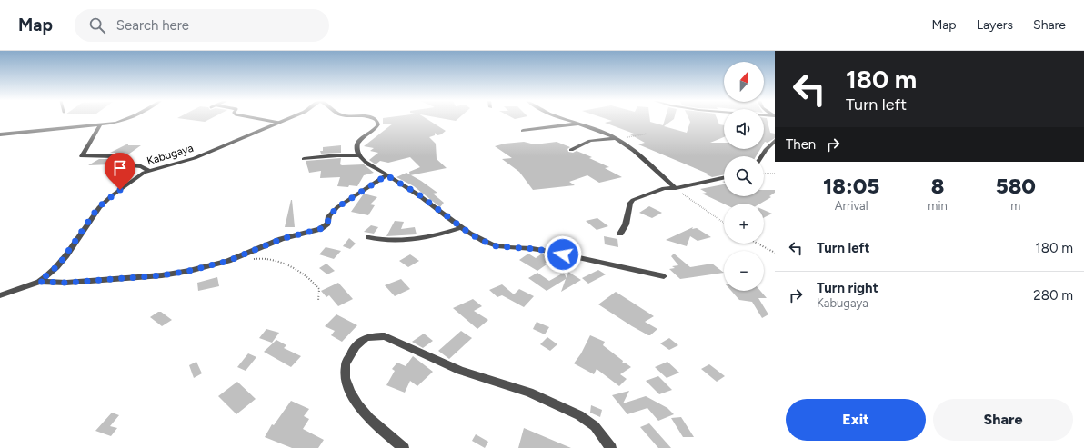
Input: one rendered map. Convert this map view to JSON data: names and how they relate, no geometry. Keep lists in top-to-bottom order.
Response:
{
  "streets": {
    "street": ["Kabugaya"]
  },
  "north": "top",
  "page": {
    "header": "Map",
    "search": "Search here",
    "nav": ["Map", "Layers", "Share"],
    "turn": ["180 m", "Turn left"],
    "map_buttons": ["+", "−"],
    "then": "Then",
    "eta": [
      "18:05",
      "Arrival",
      "8",
      "min",
      "580",
      "m"
    ],
    "list": [
      {
        "name": "Turn left",
        "value": "180 m"
      },
      {
        "name": "Turn right",
        "note": "Kabugaya",
        "value": "280 m"
      }
    ],
    "buttons": ["Exit", "Share"]
  }
}
